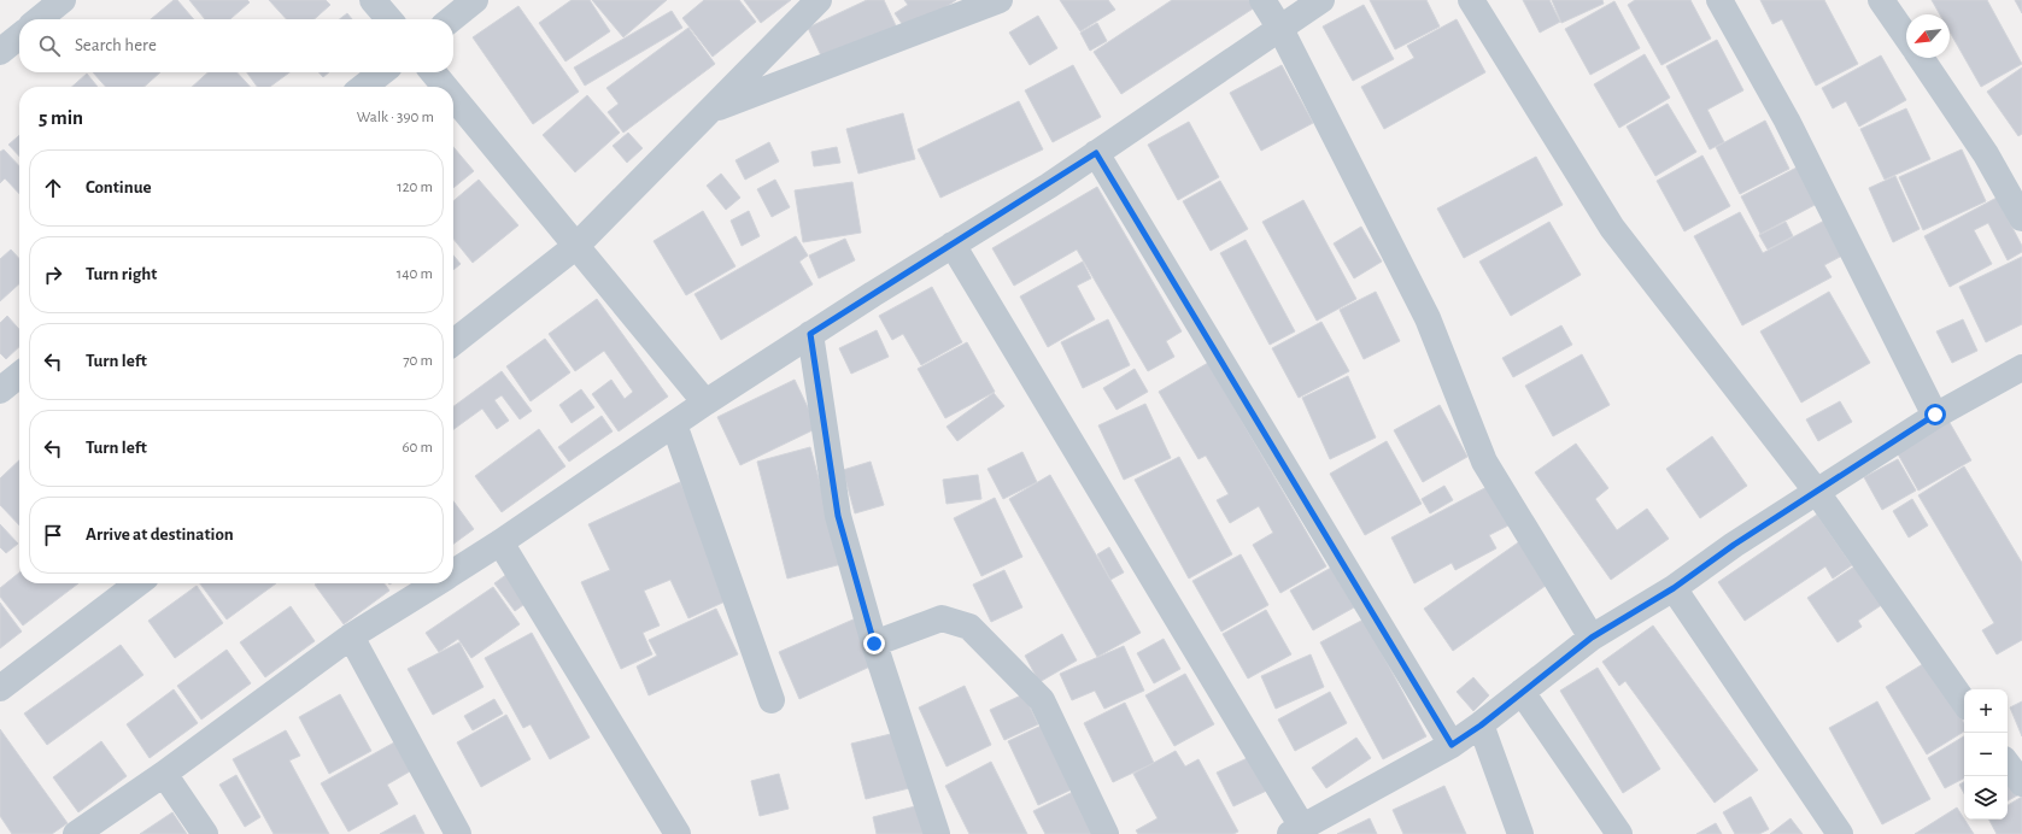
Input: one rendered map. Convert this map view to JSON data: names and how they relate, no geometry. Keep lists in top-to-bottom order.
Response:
{
  "north": "bottom left",
  "page": {
    "search": "Search here",
    "heading": ["5 min", "Walk · 390 m"],
    "list": [
      ["Continue", "120 m"],
      ["Turn right", "140 m"],
      ["Turn left", "70 m"],
      ["Turn left", "60 m"],
      "Arrive at destination"
    ],
    "map_buttons": ["+", "−"]
  }
}
